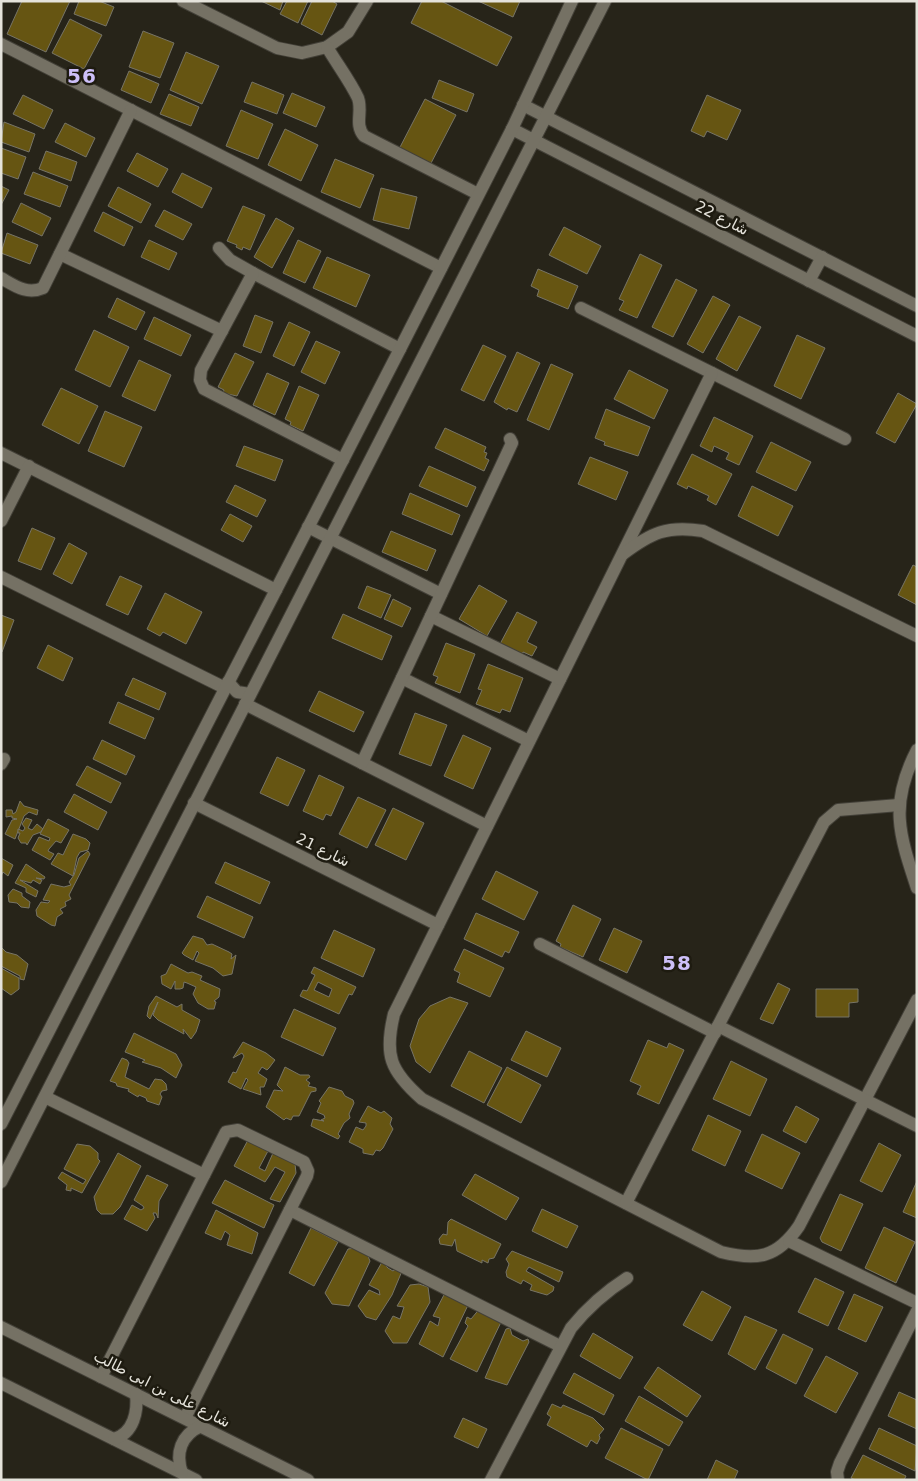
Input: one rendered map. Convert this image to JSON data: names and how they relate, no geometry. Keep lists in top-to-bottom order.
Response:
{
  "streets": {
    "street": ["شارع 22", "شارع 21", "شارع على بن ابى طالب"]
  },
  "districts": ["56", "58"]
}
